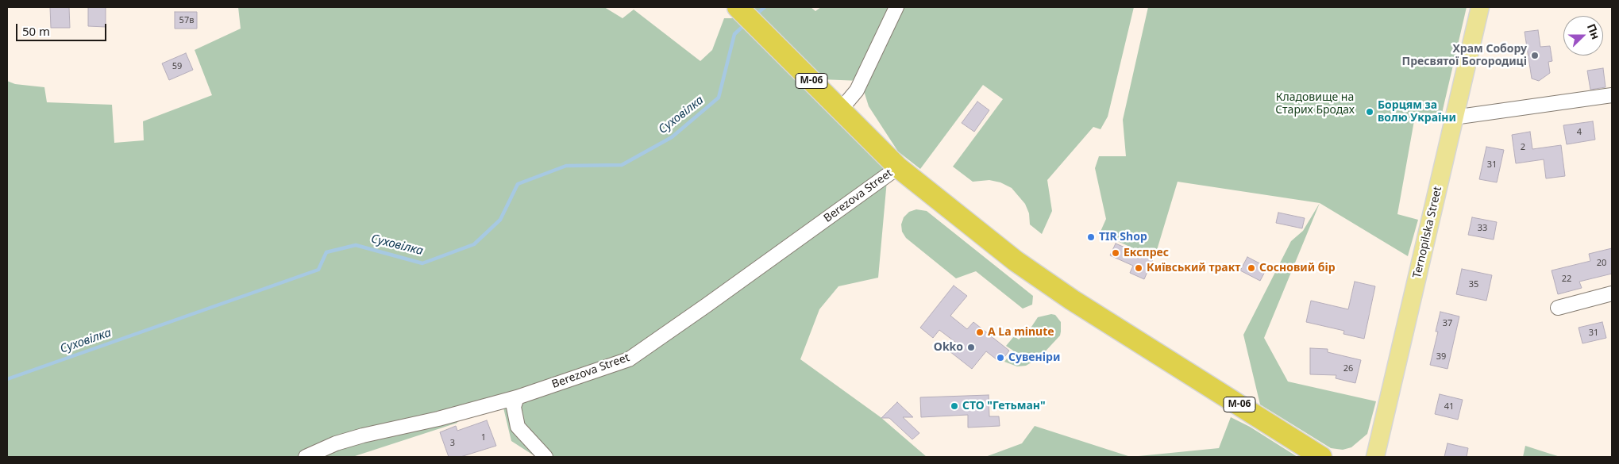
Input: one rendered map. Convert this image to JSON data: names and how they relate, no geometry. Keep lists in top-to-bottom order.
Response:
{
  "streets": {
    "highway": ["М-06"],
    "main road": ["Ternopilska Street"],
    "street": ["Berezova Street"]
  },
  "crossings": [
    ["М-06", "Berezova Street"]
  ],
  "water": ["Суховілка"],
  "parks": ["Кладовище на Старих Бродах"],
  "places": [
    "Храм Собору Пресвятої Богородиці",
    "Борцям за волю України",
    "TIR Shop",
    "Експрес",
    "Київський тракт",
    "Сосновий бір",
    "A La minute",
    "Okko",
    "Сувеніри",
    "СТО \"Гетьман\""
  ],
  "house_numbers": [
    "57в",
    "59",
    "4",
    "2",
    "31",
    "33",
    "20",
    "22",
    "35",
    "37",
    "31",
    "39",
    "26",
    "41",
    "1",
    "3"
  ],
  "scale_bar": "50 m",
  "north": "right"
}
